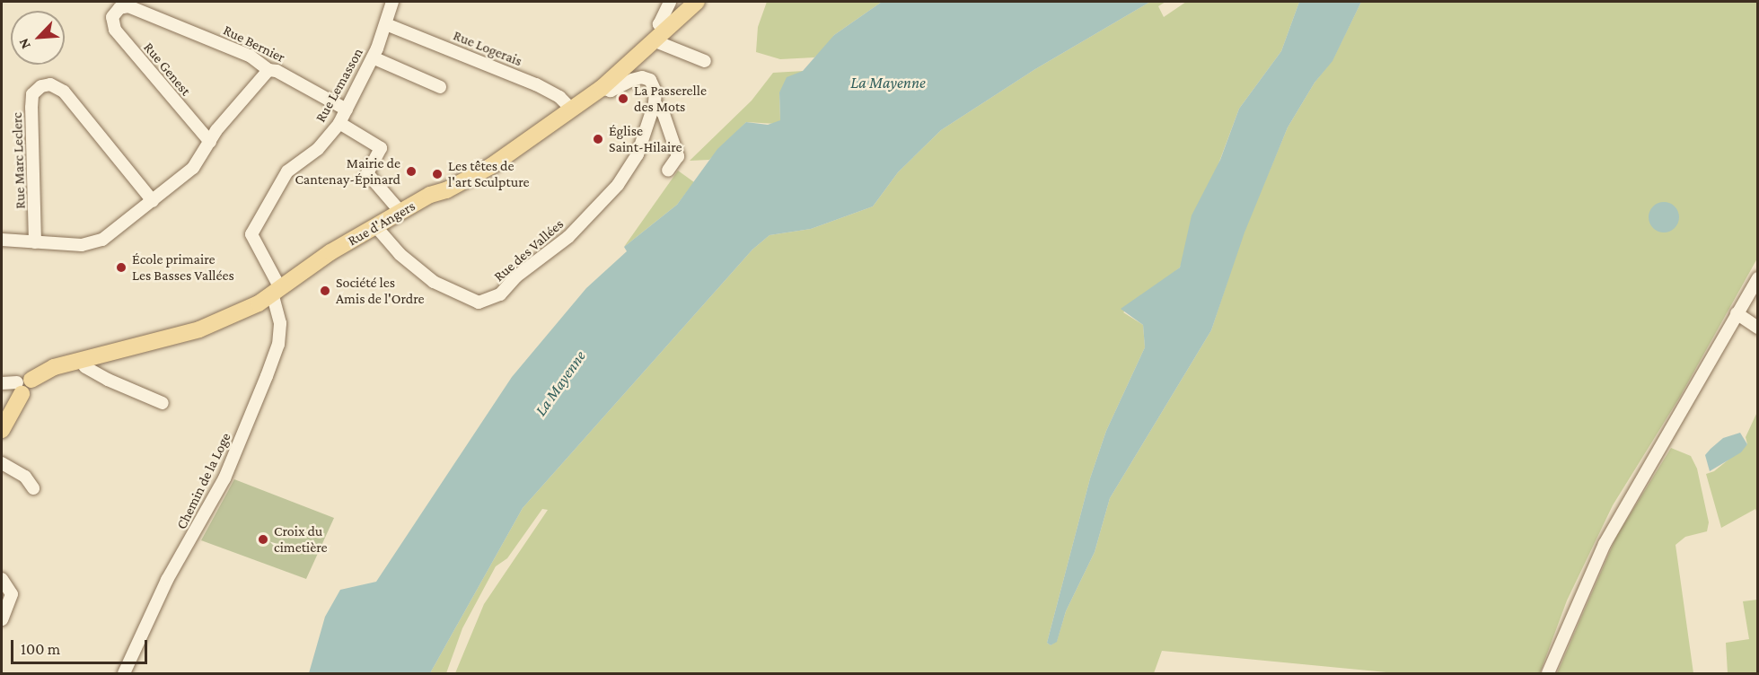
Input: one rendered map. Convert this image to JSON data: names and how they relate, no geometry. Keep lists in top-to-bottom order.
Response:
{
  "streets": {
    "main road": ["Rue d'Angers"],
    "street": [
      "Rue Bernier",
      "Rue Logerais",
      "Rue Genest",
      "Rue Lemasson",
      "Rue Marc Leclerc",
      "Rue des Vallées",
      "Chemin de la Loge"
    ]
  },
  "crossings": [
    ["Rue Bernier", "Rue Genest"],
    ["Rue Bernier", "Rue Lemasson"],
    ["Rue Logerais", "Rue Lemasson"],
    ["Rue Logerais", "Rue d'Angers"],
    ["Rue Lemasson", "Rue d'Angers"],
    ["Rue Lemasson", "Chemin de la Loge"],
    ["Rue d'Angers", "Rue des Vallées"],
    ["Rue d'Angers", "Chemin de la Loge"]
  ],
  "water": ["La Mayenne"],
  "places": [
    "La Passerelle des Mots",
    "Église Saint-Hilaire",
    "Mairie de Cantenay-Épinard",
    "Les têtes de l'art Sculpture",
    "École primaire Les Basses Vallées",
    "Société les Amis de l'Ordre",
    "Croix du cimetière"
  ],
  "scale_bar": "100 m",
  "north": "bottom left"
}
